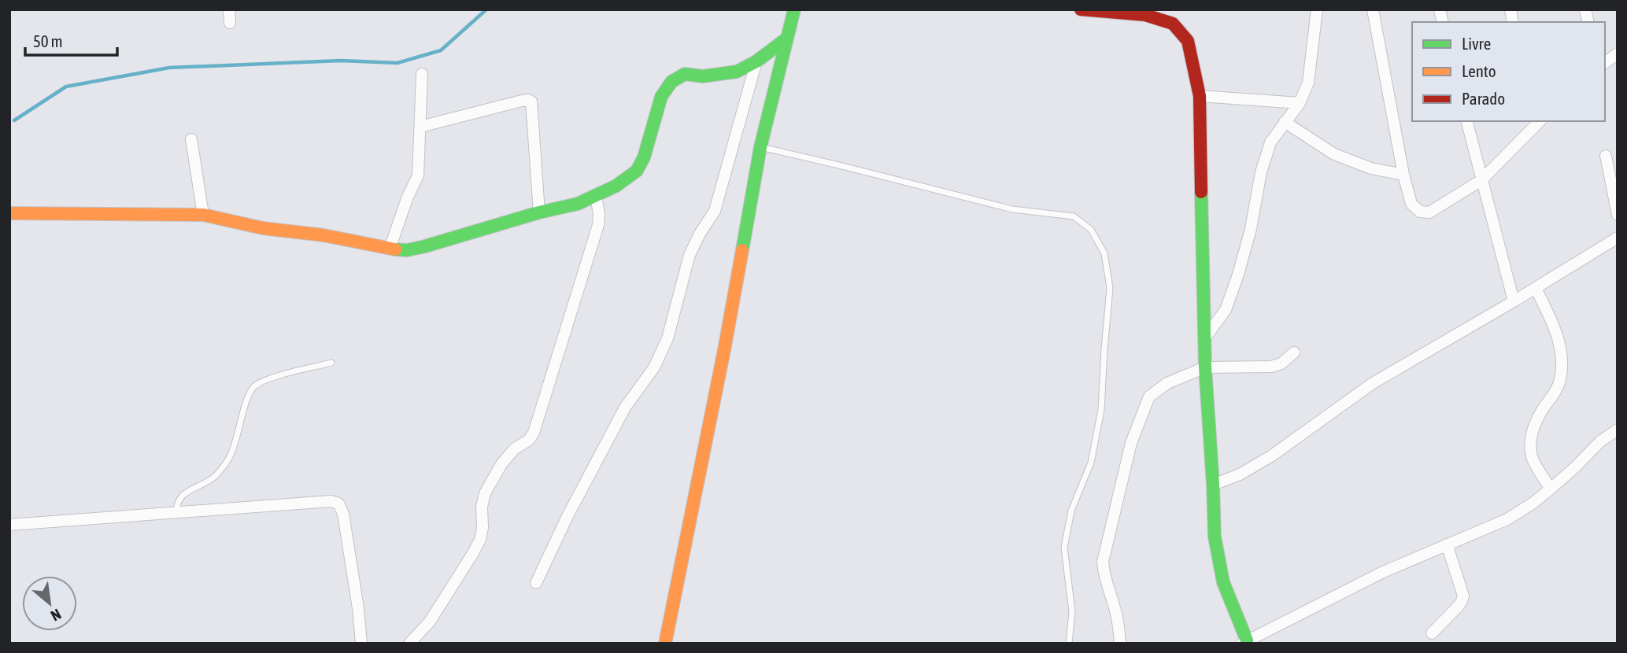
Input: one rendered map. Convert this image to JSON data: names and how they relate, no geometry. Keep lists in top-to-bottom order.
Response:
{
  "legend": ["Livre", "Lento", "Parado"],
  "scale_bar": "50 m",
  "north": "bottom right"
}
